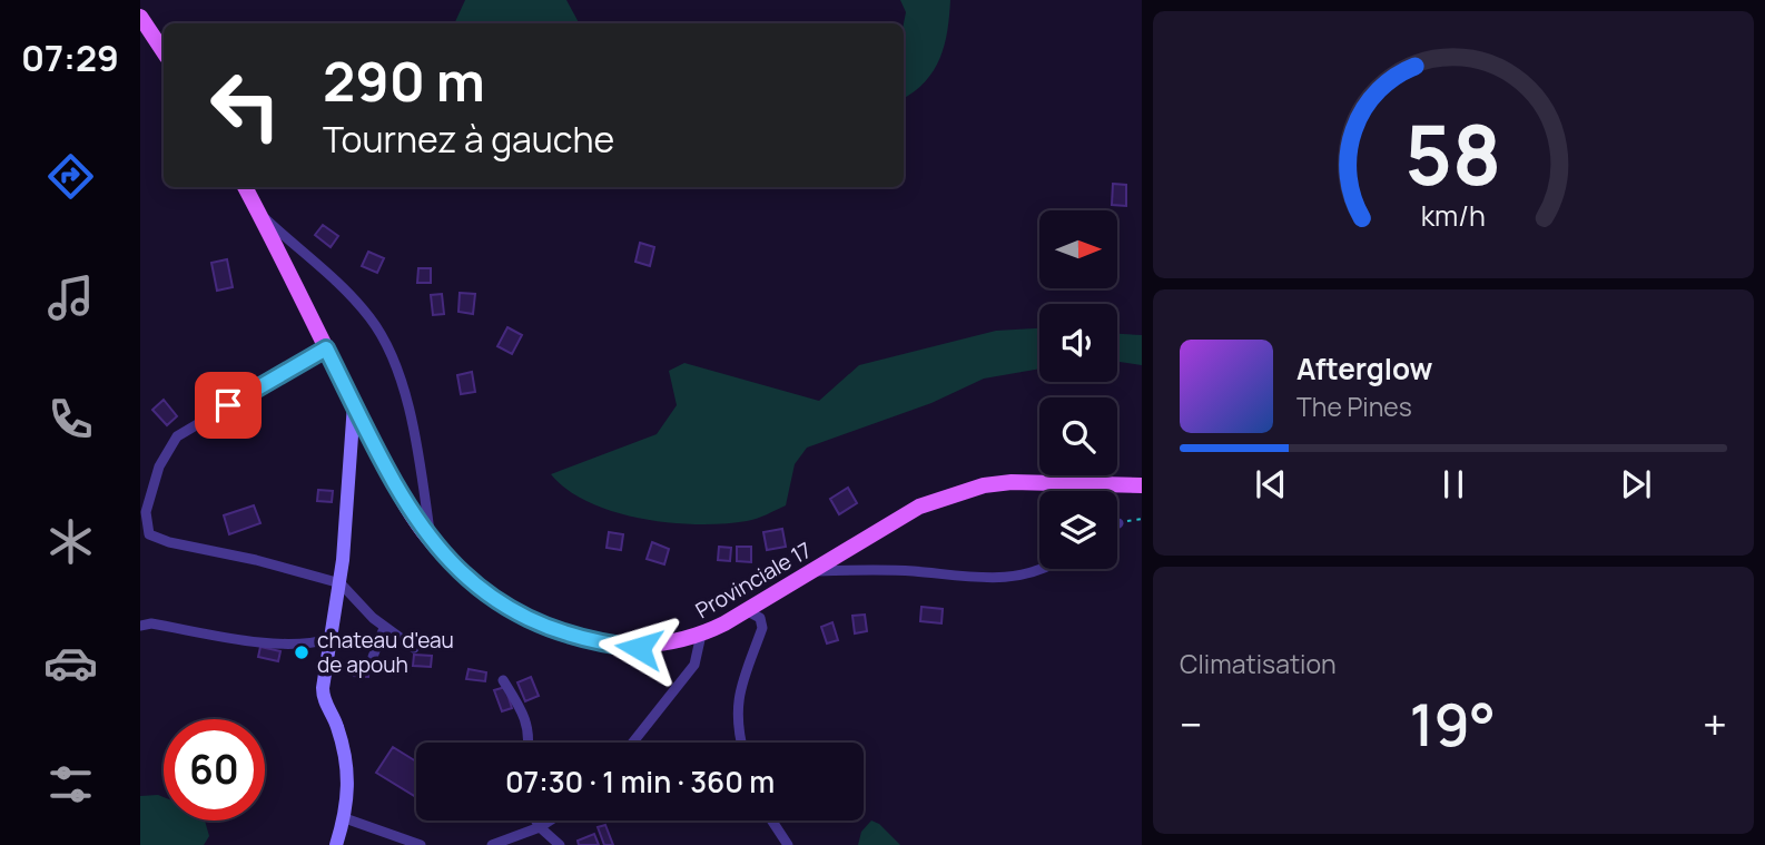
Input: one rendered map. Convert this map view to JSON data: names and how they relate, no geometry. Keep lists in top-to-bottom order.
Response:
{
  "streets": {
    "main road": ["Provinciale 17"]
  },
  "places": ["chateau d'eau de apouh"],
  "north": "right",
  "page": {
    "tabs": "07:29",
    "turn": ["290 m", "Tournez à gauche"],
    "song": ["Afterglow", "The Pines"],
    "tile": "Climatisation",
    "heat": ["−", "19°", "+"],
    "limit": "60",
    "trip": "07:30 · 1 min · 360 m",
    "gauge": ["58", "km/h"]
  }
}
